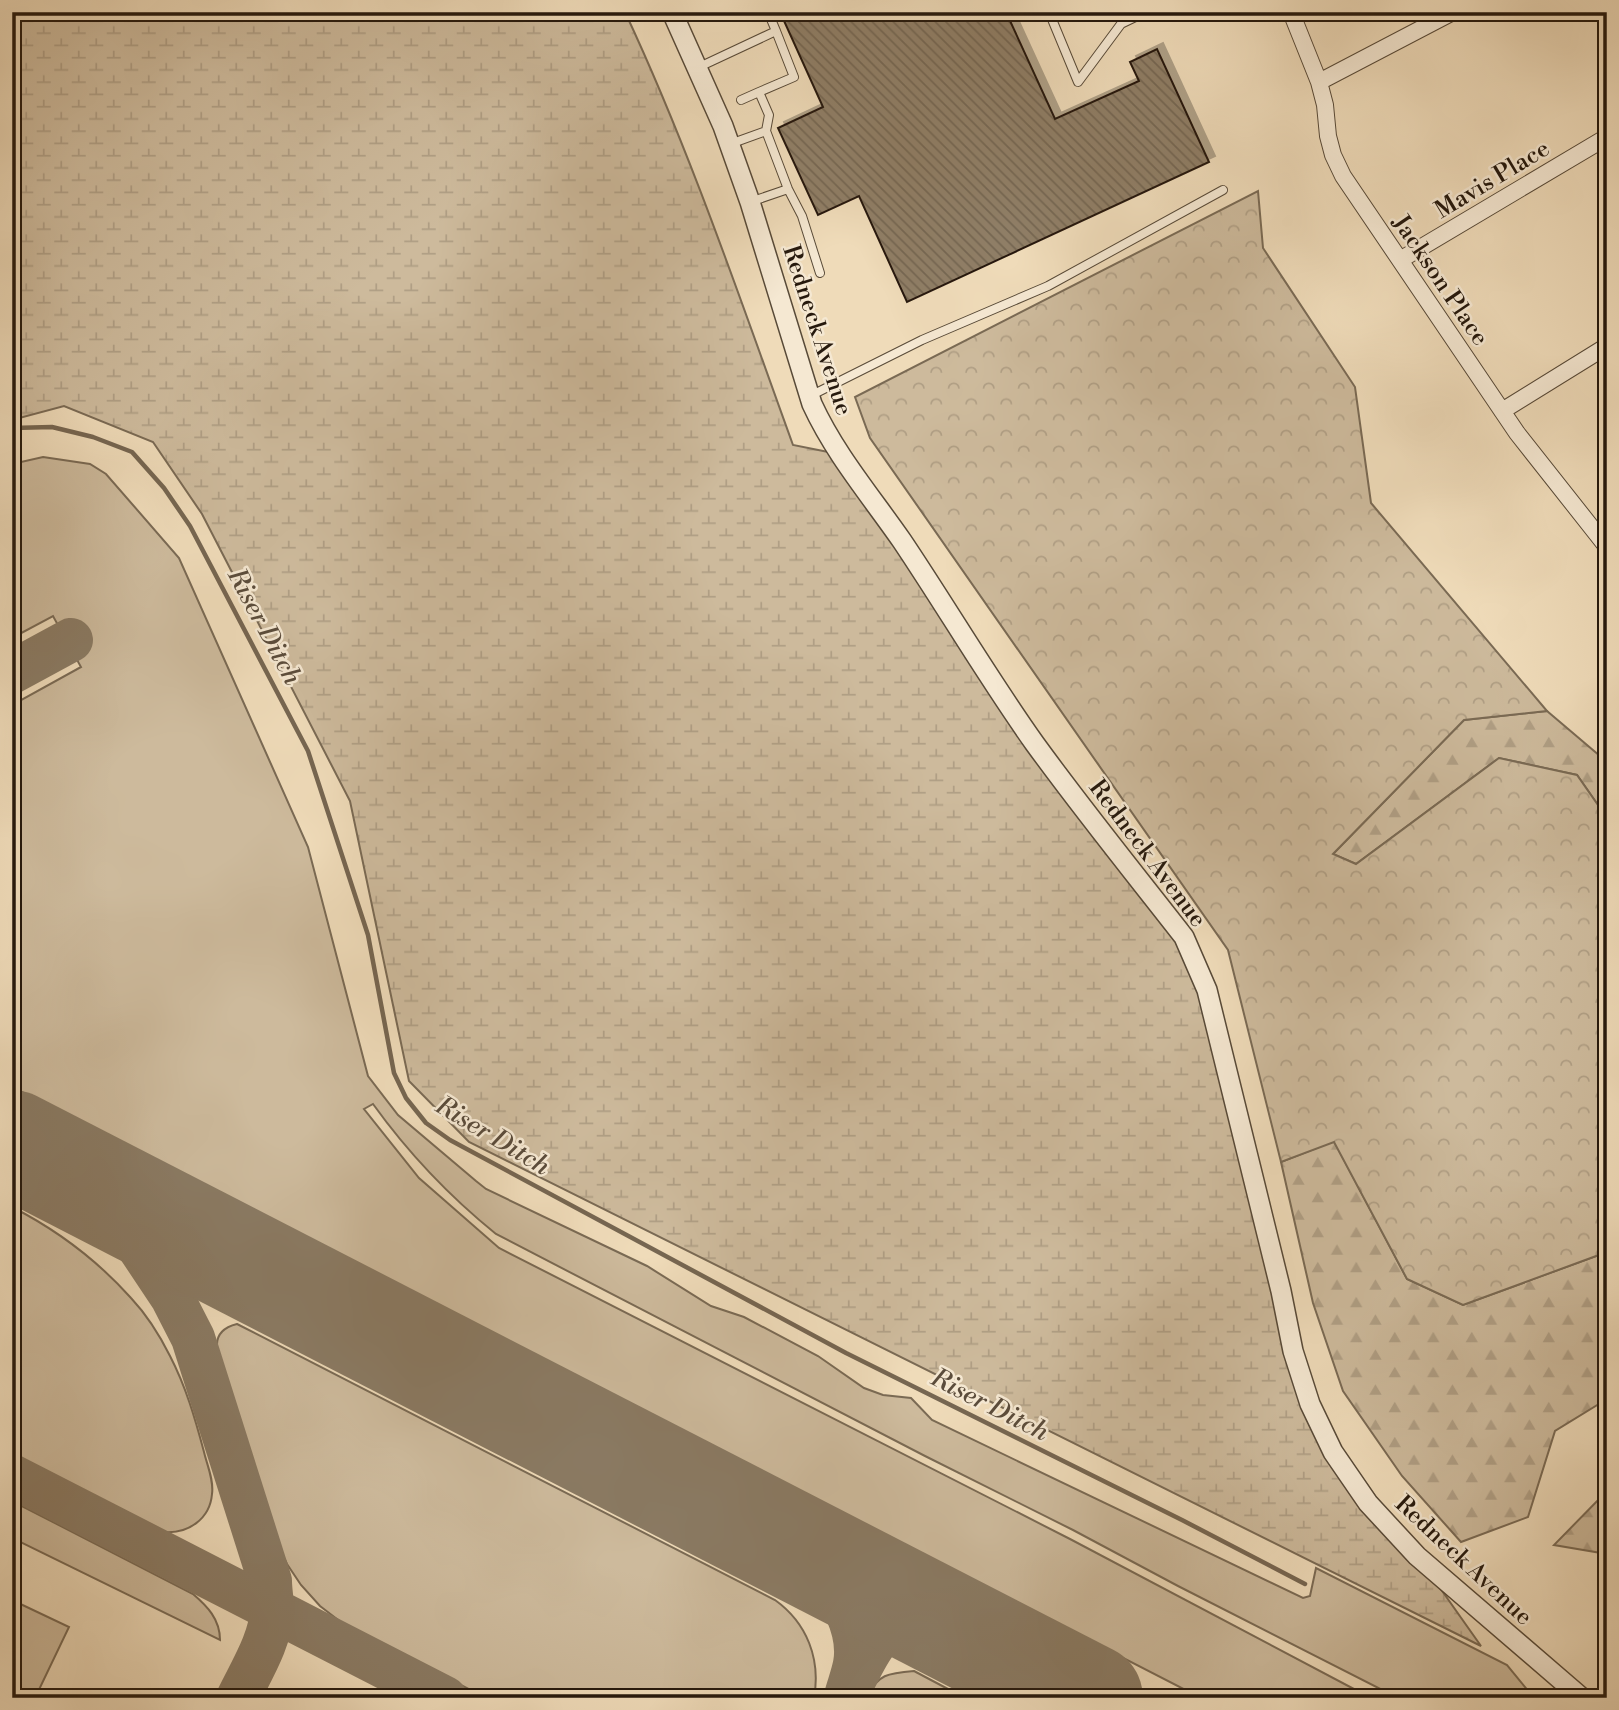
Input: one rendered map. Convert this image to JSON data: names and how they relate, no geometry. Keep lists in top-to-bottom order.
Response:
{
  "streets": {
    "street": ["Mavis Place", "Jackson Place", "Redneck Avenue"]
  },
  "crossings": [
    ["Mavis Place", "Jackson Place"]
  ],
  "water": ["Riser Ditch"]
}
